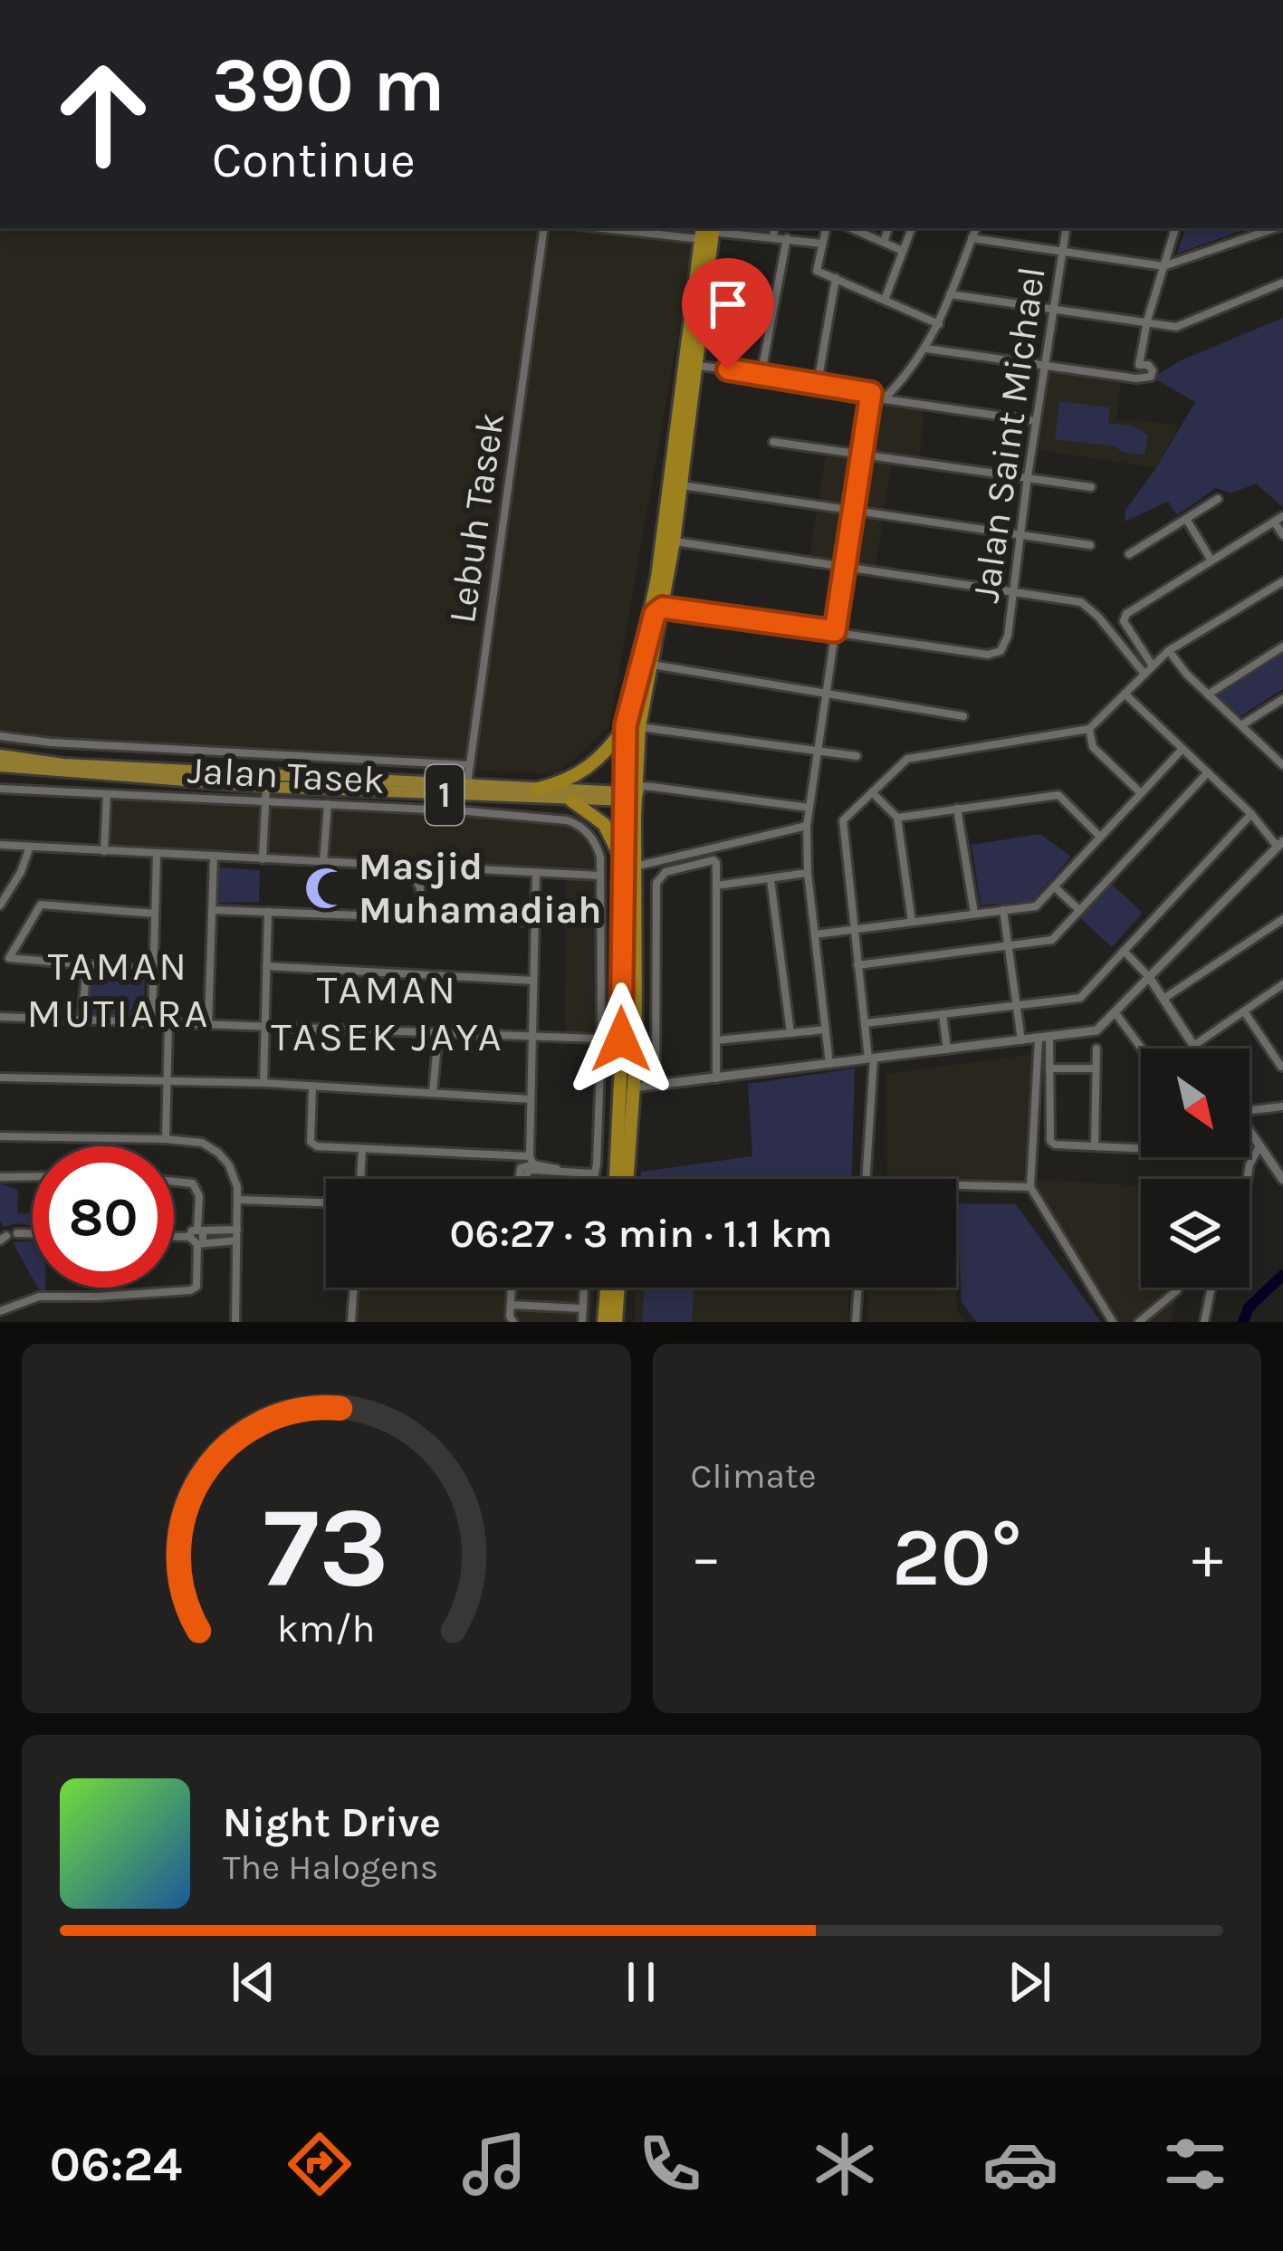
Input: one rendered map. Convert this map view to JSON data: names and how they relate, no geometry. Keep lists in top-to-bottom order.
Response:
{
  "streets": {
    "main road": ["1"],
    "street": ["Jalan Saint Michael", "Lebuh Tasek", "Jalan Tasek"]
  },
  "crossings": [
    ["Lebuh Tasek", "Jalan Tasek"],
    ["Lebuh Tasek", "1"]
  ],
  "districts": ["TAMAN MUTIARA", "TAMAN TASEK JAYA"],
  "places": {
    "mosque": ["Masjid Muhamadiah"]
  },
  "north": "bottom right",
  "page": {
    "turn": ["390 m", "Continue"],
    "limit": "80",
    "trip": "06:27 · 3 min · 1.1 km",
    "tile": "Climate",
    "heat": ["−", "20°", "+"],
    "song": ["Night Drive", "The Halogens"],
    "tabs": "06:24",
    "gauge": ["73", "km/h"]
  }
}
